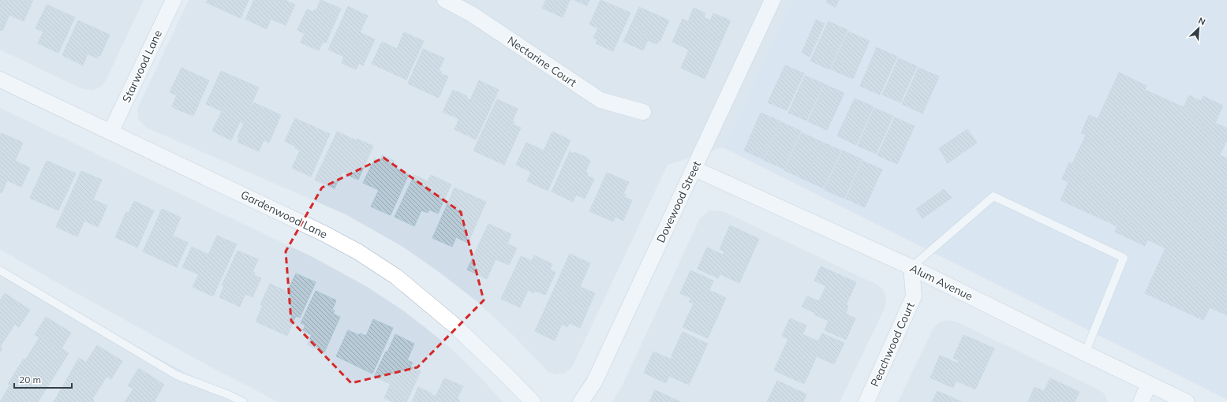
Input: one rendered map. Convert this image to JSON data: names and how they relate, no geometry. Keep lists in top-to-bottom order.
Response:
{
  "streets": {
    "street": [
      "Nectarine Court",
      "Starwood Lane",
      "Dovewood Street",
      "Gardenwood Lane",
      "Alum Avenue",
      "Peachwood Court"
    ]
  },
  "crossings": [
    ["Starwood Lane", "Gardenwood Lane"],
    ["Dovewood Street", "Alum Avenue"],
    ["Alum Avenue", "Peachwood Court"]
  ],
  "scale_bar": "20 m",
  "north": "top right"
}
